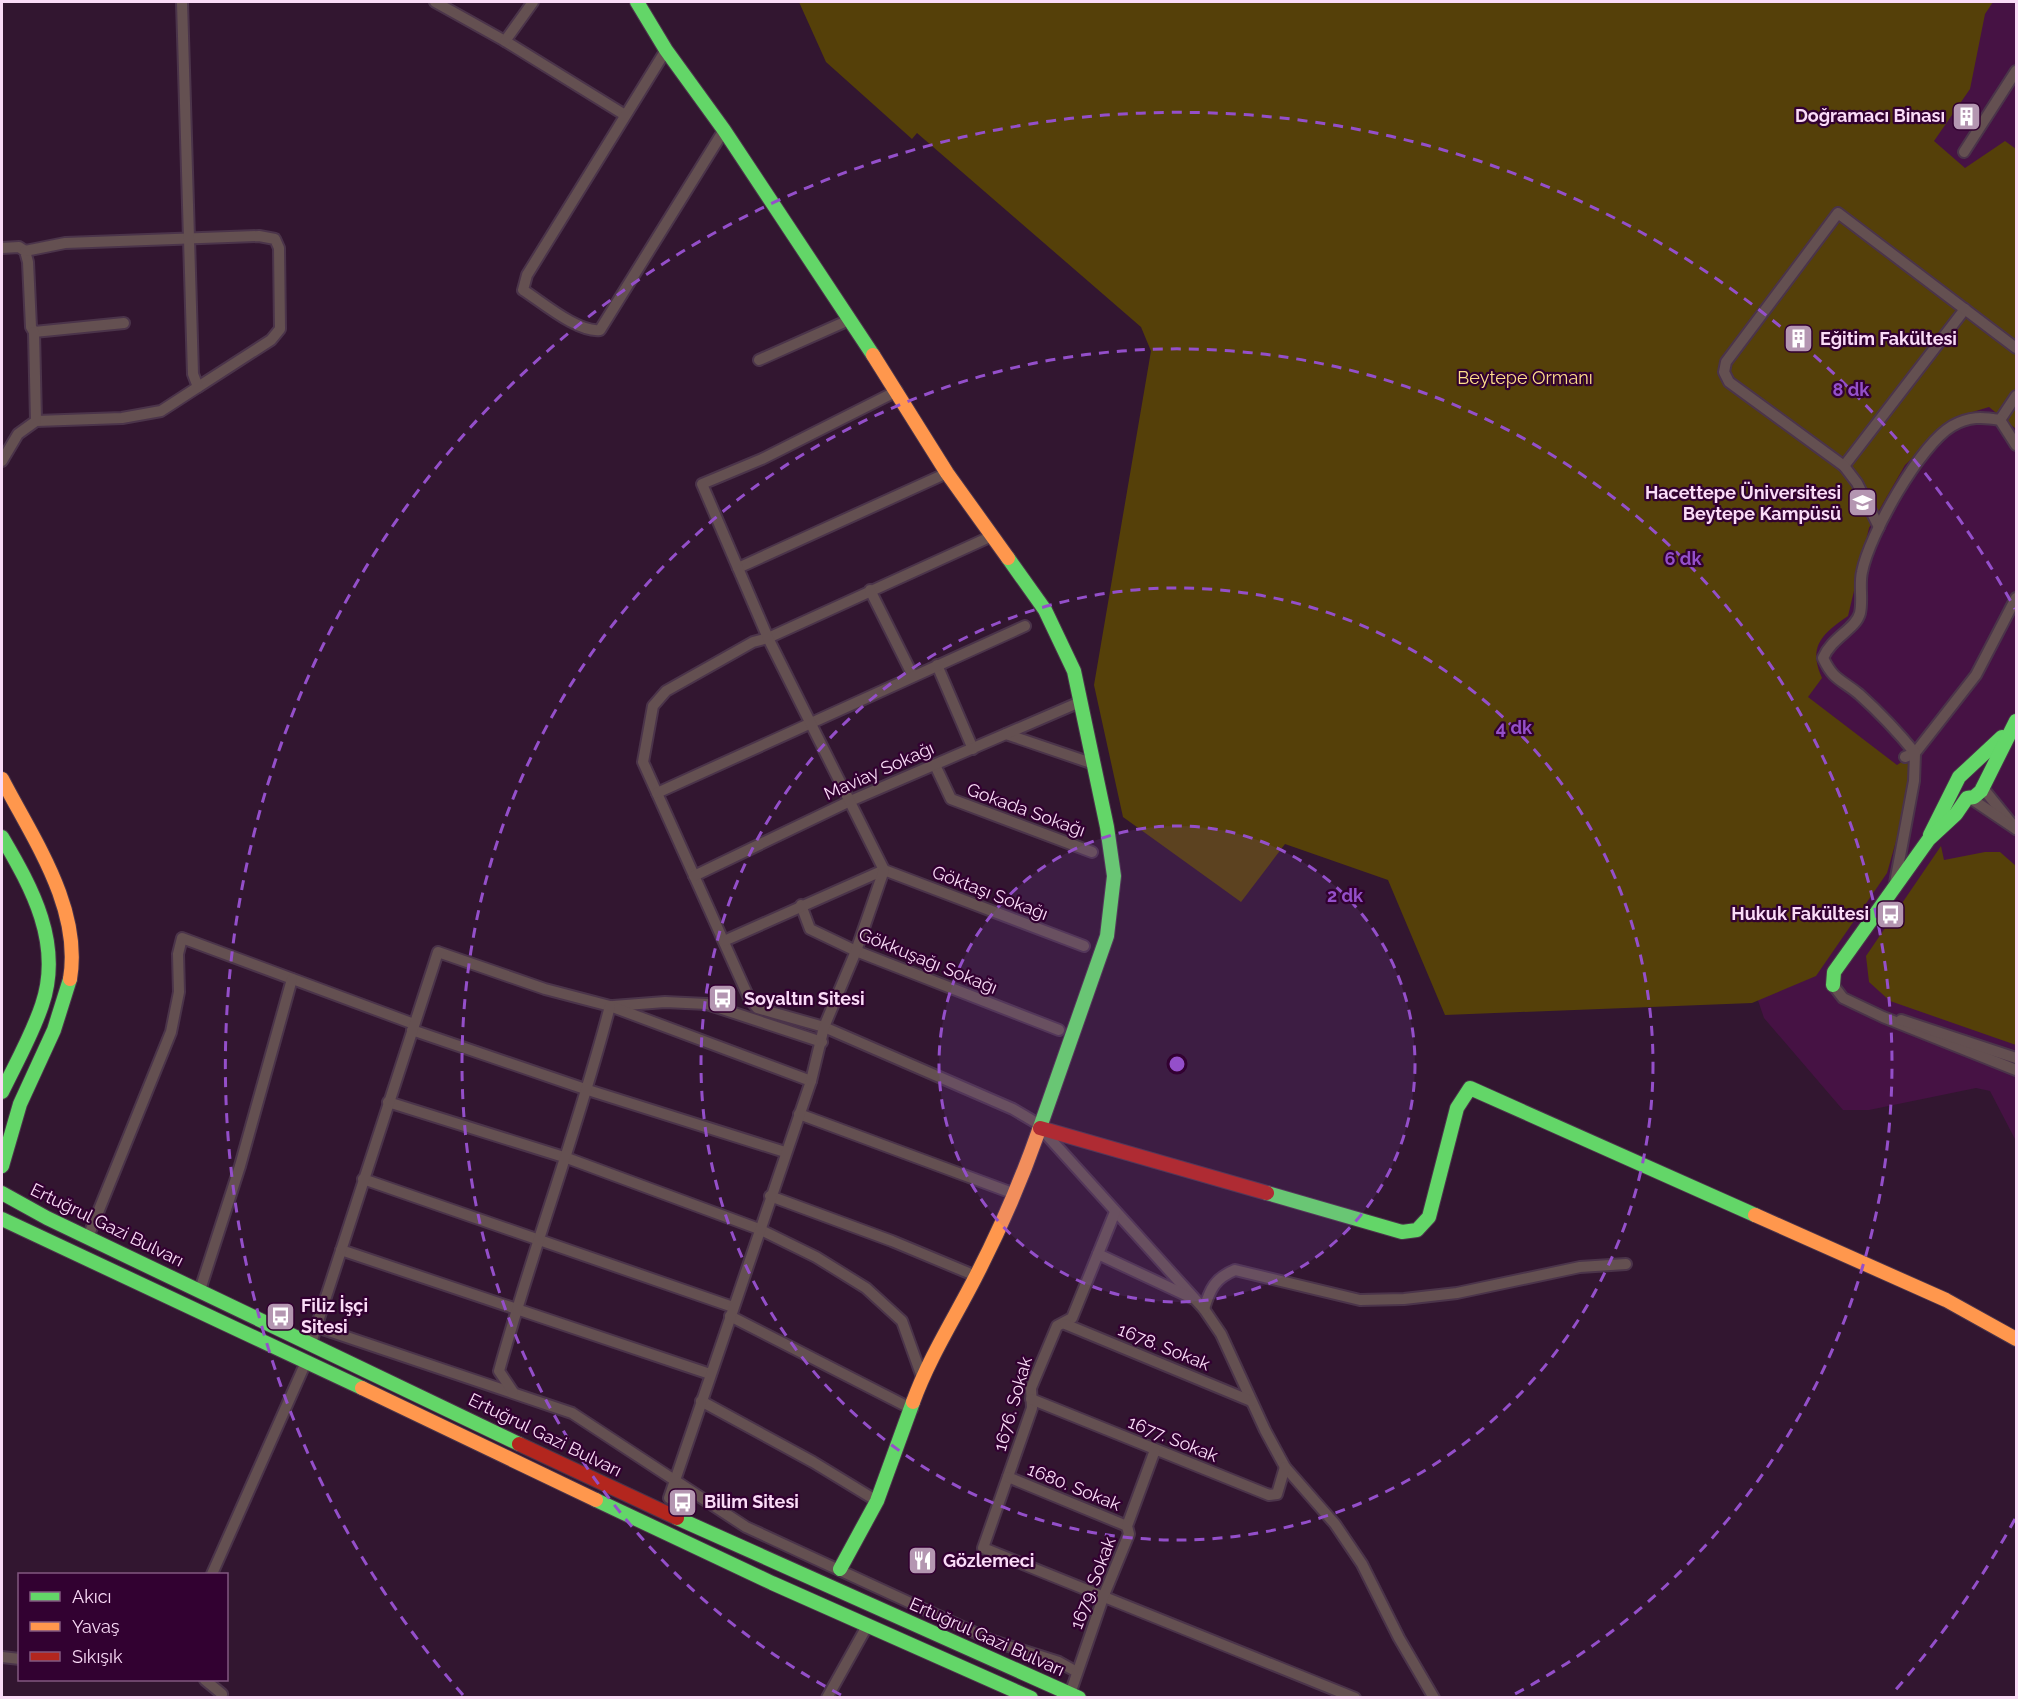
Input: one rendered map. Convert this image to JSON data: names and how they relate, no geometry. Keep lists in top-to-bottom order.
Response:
{
  "streets": {
    "street": [
      "Maviay Sokağı",
      "Gokada Sokağı",
      "Göktaşı Sokağı",
      "Gökkuşağı Sokağı",
      "Ertuğrul Gazi Bulvarı",
      "1678. Sokak",
      "1676. Sokak",
      "1677. Sokak",
      "1680. Sokak",
      "1679. Sokak"
    ]
  },
  "crossings": [
    ["Maviay Sokağı", "Gokada Sokağı"],
    ["Ertuğrul Gazi Bulvarı", "1679. Sokak"],
    ["1678. Sokak", "1676. Sokak"],
    ["1676. Sokak", "1677. Sokak"],
    ["1676. Sokak", "1680. Sokak"],
    ["1676. Sokak", "1679. Sokak"],
    ["1677. Sokak", "1679. Sokak"],
    ["1680. Sokak", "1679. Sokak"]
  ],
  "parks": ["Beytepe Ormanı"],
  "places": {
    "building": ["Doğramacı Binası", "Eğitim Fakültesi"],
    "school or university": ["Hacettepe Üniversitesi Beytepe Kampüsü"],
    "bus stop": [
      "Hukuk Fakültesi",
      "Soyaltın Sitesi",
      "Filiz İşçi Sitesi",
      "Bilim Sitesi"
    ],
    "restaurant": ["Gözlemeci"]
  },
  "legend": ["Akıcı", "Yavaş", "Sıkışık"],
  "rings": [
    "8 dk",
    "6 dk",
    "4 dk",
    "2 dk"
  ]
}
